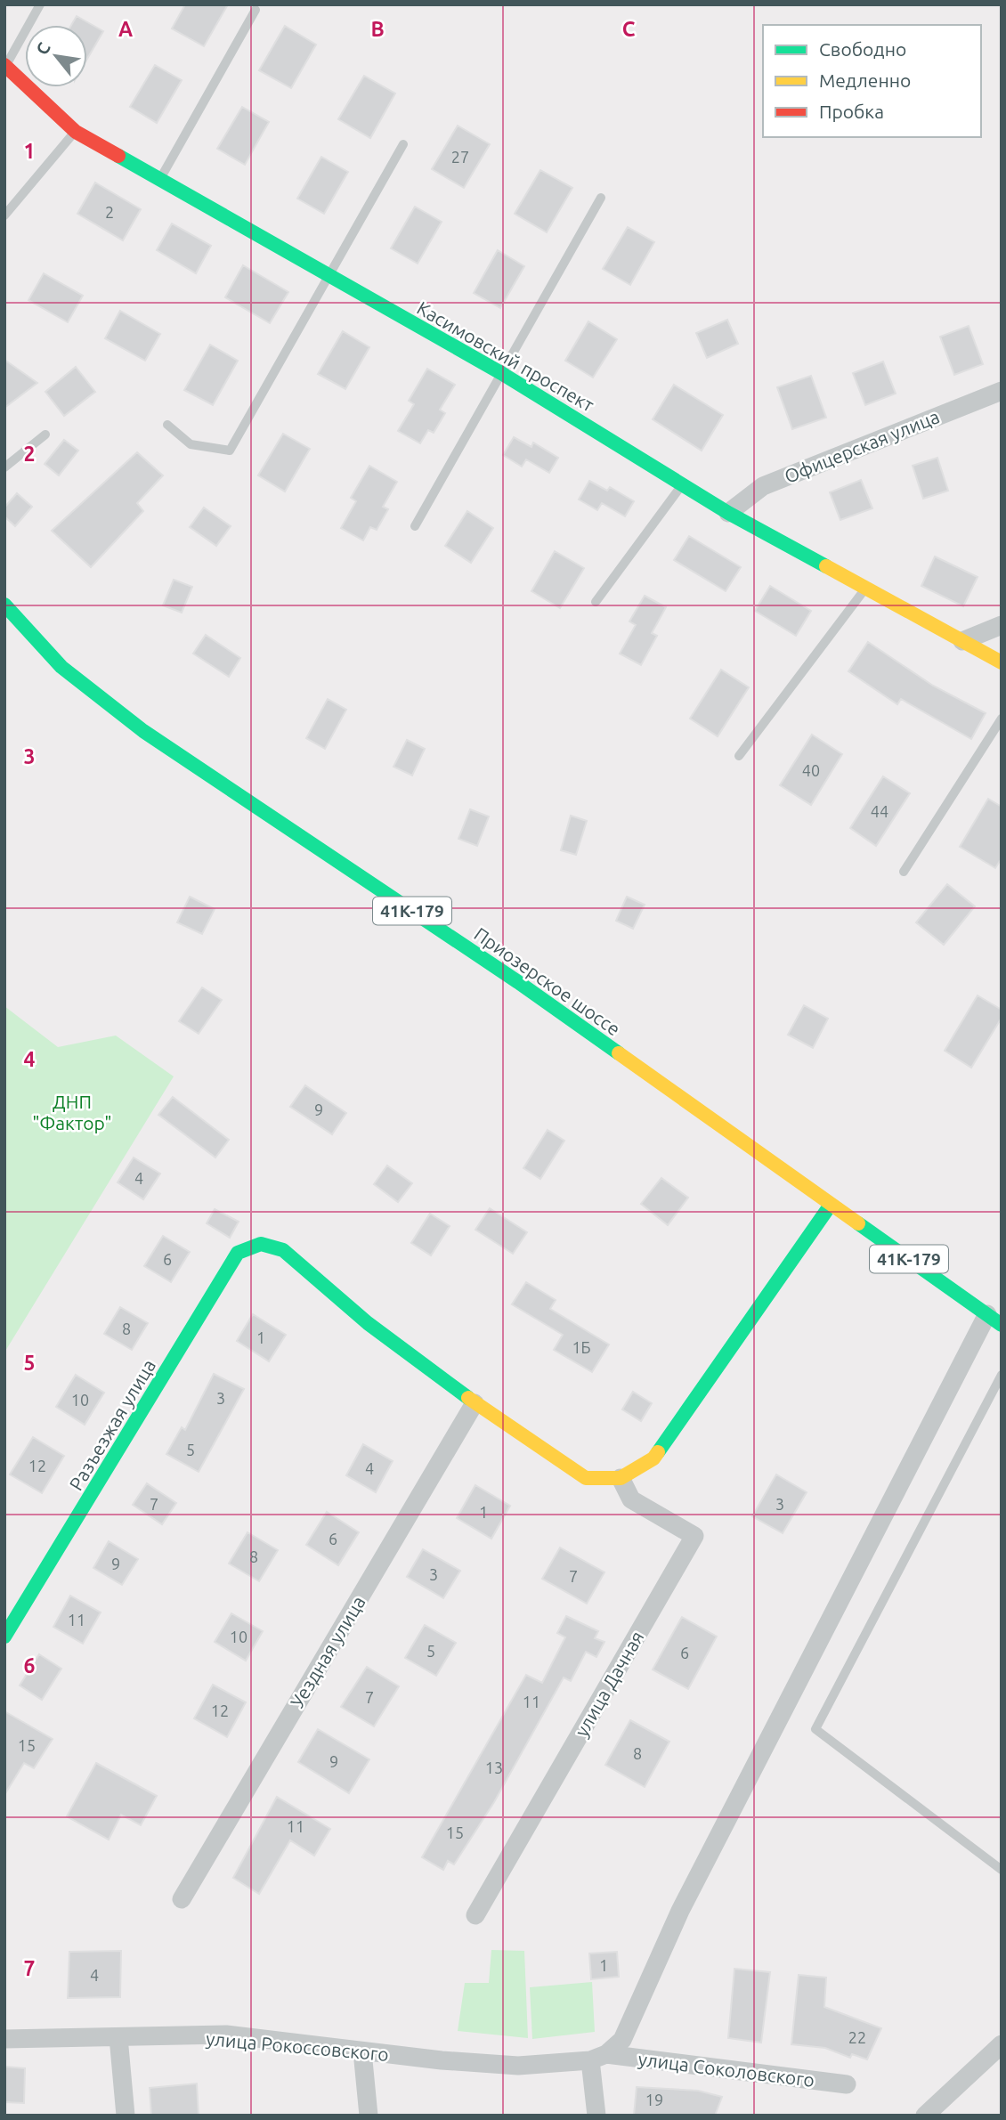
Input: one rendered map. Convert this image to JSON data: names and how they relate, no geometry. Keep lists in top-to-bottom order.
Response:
{
  "streets": {
    "street": [
      "Касимовский проспект",
      "Офицерская улица",
      "41К-179",
      "Приозерское шоссе",
      "Разъезжая улица",
      "Уездная улица",
      "улица Дачная",
      "улица Рокоссовского",
      "улица Соколовского"
    ]
  },
  "crossings": [
    ["Касимовский проспект", "Офицерская улица"],
    ["Приозерское шоссе", "улица Соколовского"],
    ["Разъезжая улица", "Уездная улица"],
    ["улица Рокоссовского", "улица Соколовского"]
  ],
  "parks": ["ДНП \"Фактор\""],
  "house_numbers": [
    "27",
    "2",
    "40",
    "44",
    "9",
    "4",
    "6",
    "8",
    "1",
    "1Б",
    "3",
    "10",
    "5",
    "12",
    "4",
    "7",
    "3",
    "1",
    "6",
    "8",
    "9",
    "3",
    "7",
    "11",
    "10",
    "5",
    "6",
    "7",
    "11",
    "12",
    "15",
    "8",
    "9",
    "13",
    "11",
    "15",
    "1",
    "4",
    "22",
    "19"
  ],
  "legend": ["Свободно", "Медленно", "Пробка"],
  "north": "top left",
  "grid": {
    "columns": ["A", "B", "C"],
    "rows": [
      "1",
      "2",
      "3",
      "4",
      "5",
      "6",
      "7"
    ]
  }
}
